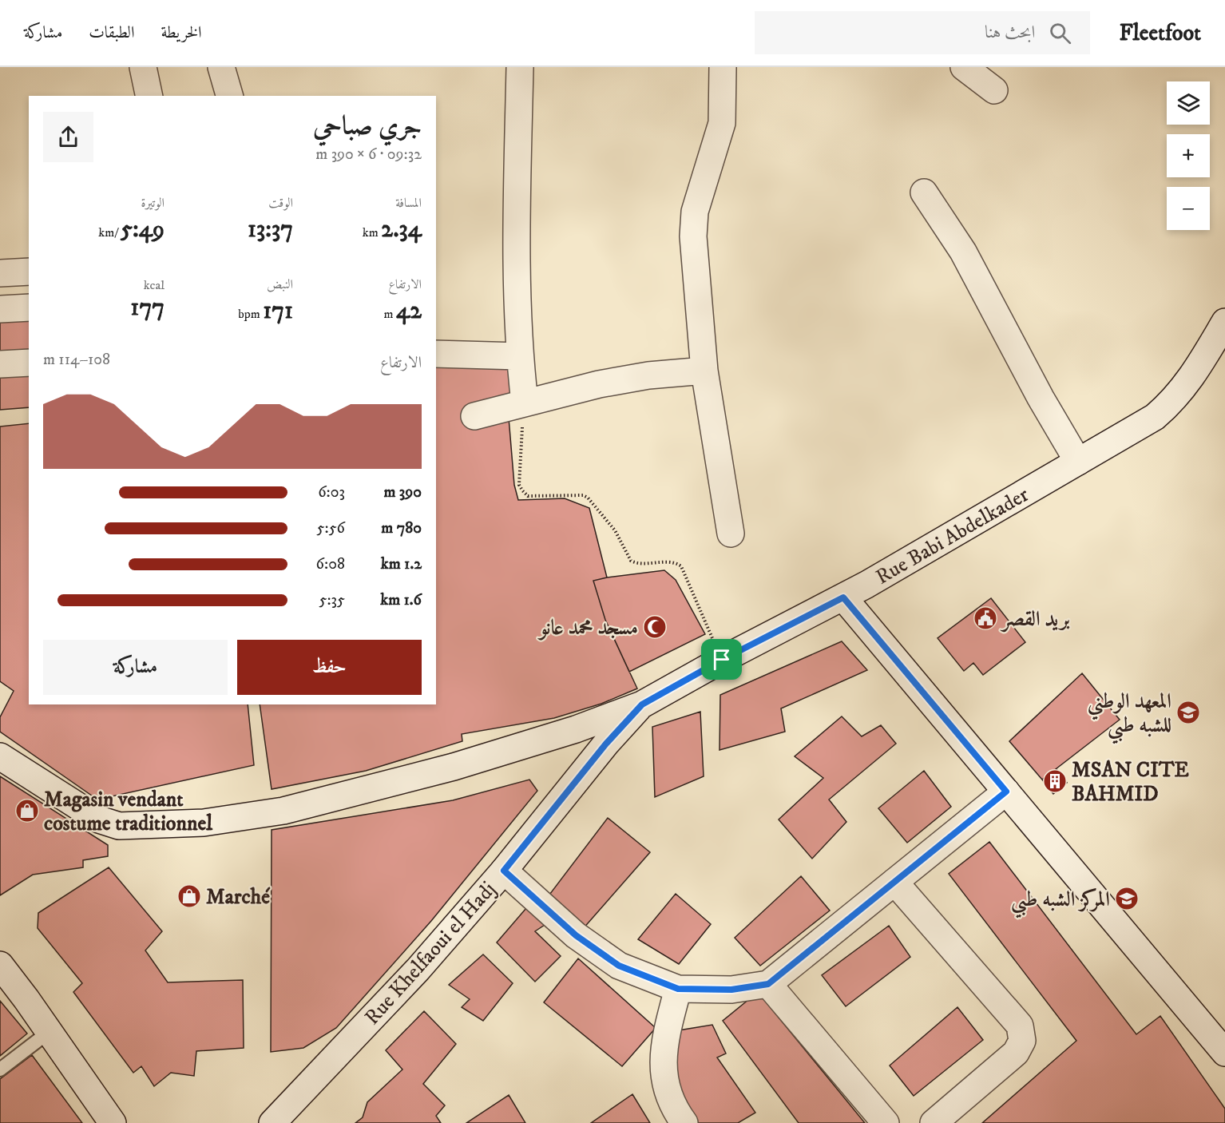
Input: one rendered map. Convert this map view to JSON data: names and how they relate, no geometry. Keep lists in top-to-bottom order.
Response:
{
  "streets": {
    "street": ["Rue Babi Abdelkader", "Rue Khelfaoui el Hadj"]
  },
  "crossings": [
    ["Rue Babi Abdelkader", "Rue Khelfaoui el Hadj"]
  ],
  "places": {
    "public building": ["بريد القصر"],
    "mosque": ["مسجد محمد عانو"],
    "school or university": ["المعهد الوطني للشبه طبي", "المركز الشبه طبي"],
    "building": ["MSAN CITE BAHMID"],
    "shop": ["Magasin vendant costume traditionnel", "Marché"]
  },
  "page": {
    "header": "Fleetfoot",
    "search": "ابحث هنا",
    "nav": ["الخريطة", "الطبقات", "مشاركة"],
    "map_buttons": ["+", "−"],
    "heading": ["جري صباحي", "09:32 · 6 × 390 m"],
    "stats": [
      ["المسافة", "2.34 km"],
      ["الوقت", "13:37"],
      ["الوتيرة", "5:49 /km"],
      ["الارتفاع", "42 m"],
      ["النبض", "171 bpm"],
      ["kcal", "177"]
    ],
    "chart": ["الارتفاع", "108–114 m"],
    "list": [
      {
        "name": "390 m",
        "note": "6:03"
      },
      {
        "name": "780 m",
        "note": "5:56"
      },
      {
        "name": "1.2 km",
        "note": "6:08"
      },
      {
        "name": "1.6 km",
        "note": "5:35"
      }
    ],
    "buttons": ["حفظ", "مشاركة"]
  }
}
